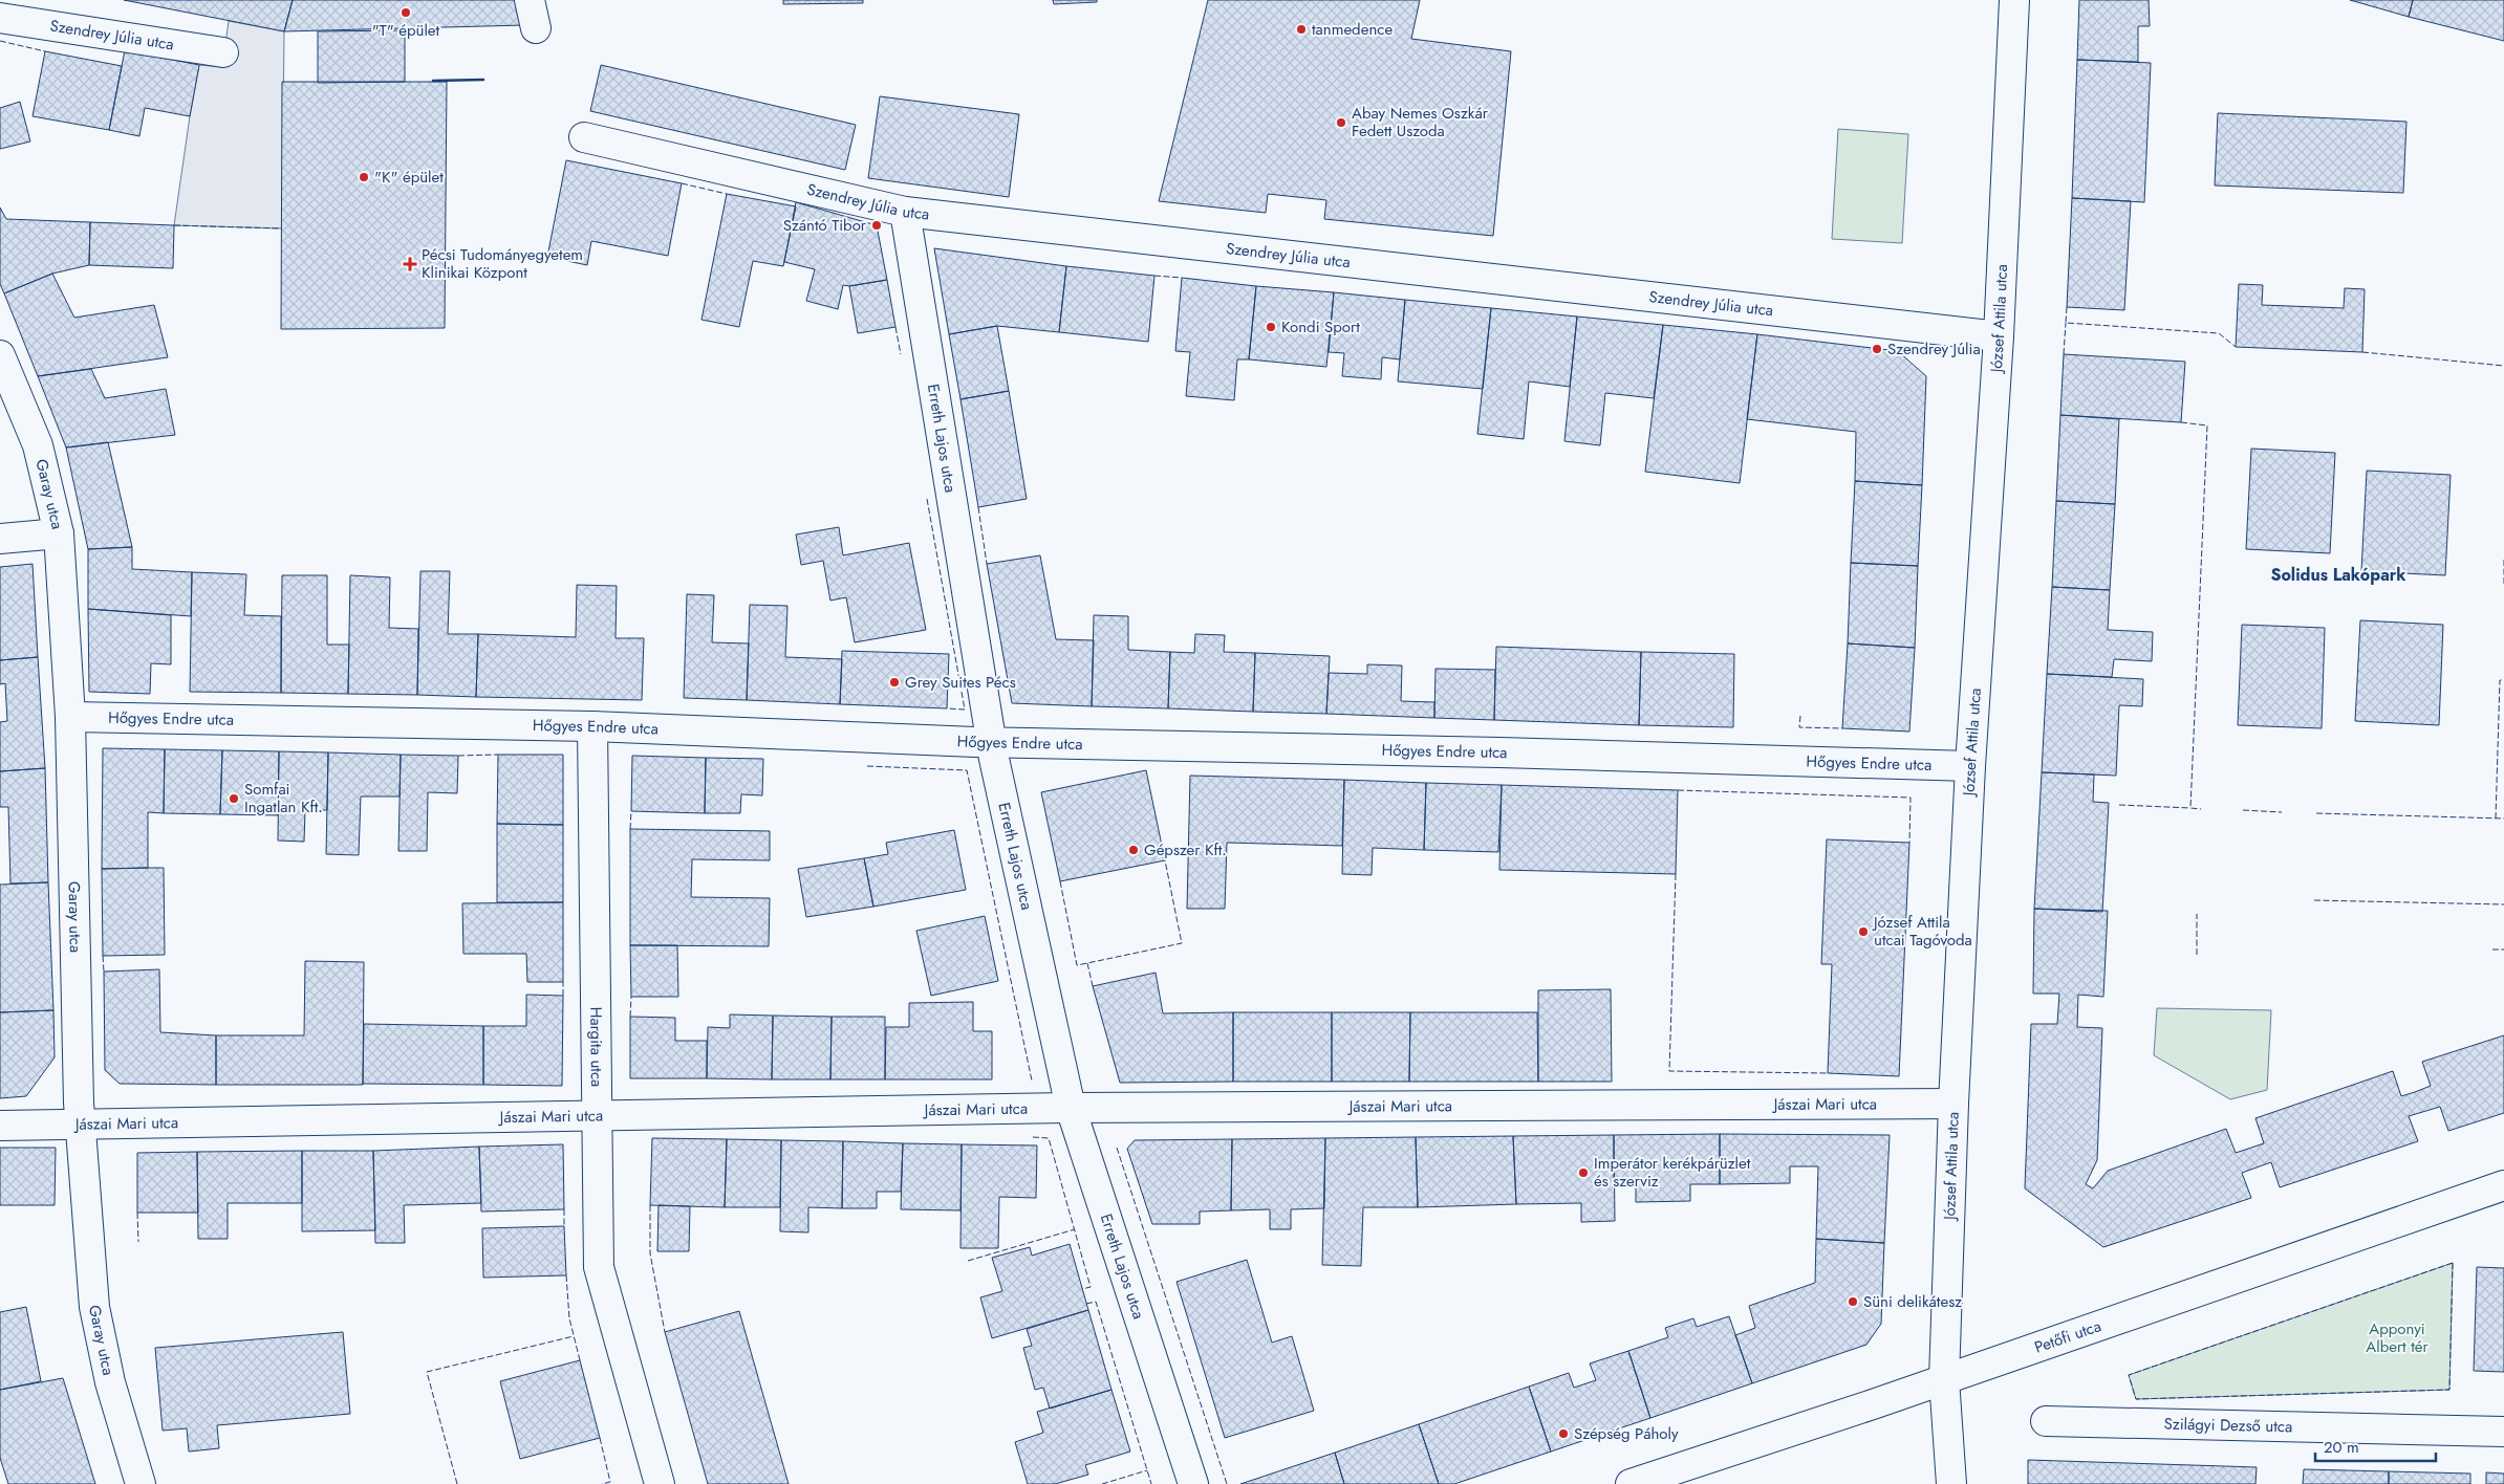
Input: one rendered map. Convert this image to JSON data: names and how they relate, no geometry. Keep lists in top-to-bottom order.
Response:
{
  "streets": {
    "street": [
      "Szendrey Júlia utca",
      "József Attila utca",
      "Erreth Lajos utca",
      "Garay utca",
      "Hőgyes Endre utca",
      "Hargita utca",
      "Jászai Mari utca",
      "Petőfi utca",
      "Szilágyi Dezső utca"
    ]
  },
  "crossings": [
    ["Szendrey Júlia utca", "József Attila utca"],
    ["Szendrey Júlia utca", "Erreth Lajos utca"],
    ["József Attila utca", "Hőgyes Endre utca"],
    ["József Attila utca", "Jászai Mari utca"],
    ["József Attila utca", "Petőfi utca"],
    ["Erreth Lajos utca", "Hőgyes Endre utca"],
    ["Erreth Lajos utca", "Jászai Mari utca"],
    ["Garay utca", "Hőgyes Endre utca"],
    ["Garay utca", "Jászai Mari utca"],
    ["Hőgyes Endre utca", "Hargita utca"],
    ["Hargita utca", "Jászai Mari utca"]
  ],
  "districts": ["Solidus Lakópark"],
  "parks": ["Apponyi Albert tér"],
  "places": {
    "other": [
      "\"T\" épület",
      "tanmedence",
      "Abay Nemes Oszkár Fedett Uszoda",
      "\"K\" épület",
      "Szántó Tibor",
      "Kondi Sport",
      "Szendrey Júlia",
      "Grey Suites Pécs",
      "Somfai Ingatlan Kft.",
      "Gépszer Kft.",
      "József Attila utcai Tagóvoda",
      "Imperátor kerékpárüzlet és szerviz",
      "Süni delikátesz",
      "Szépség Páholy"
    ],
    "health": ["Pécsi Tudományegyetem Klinikai Központ"]
  },
  "scale_bar": "20 m"
}
